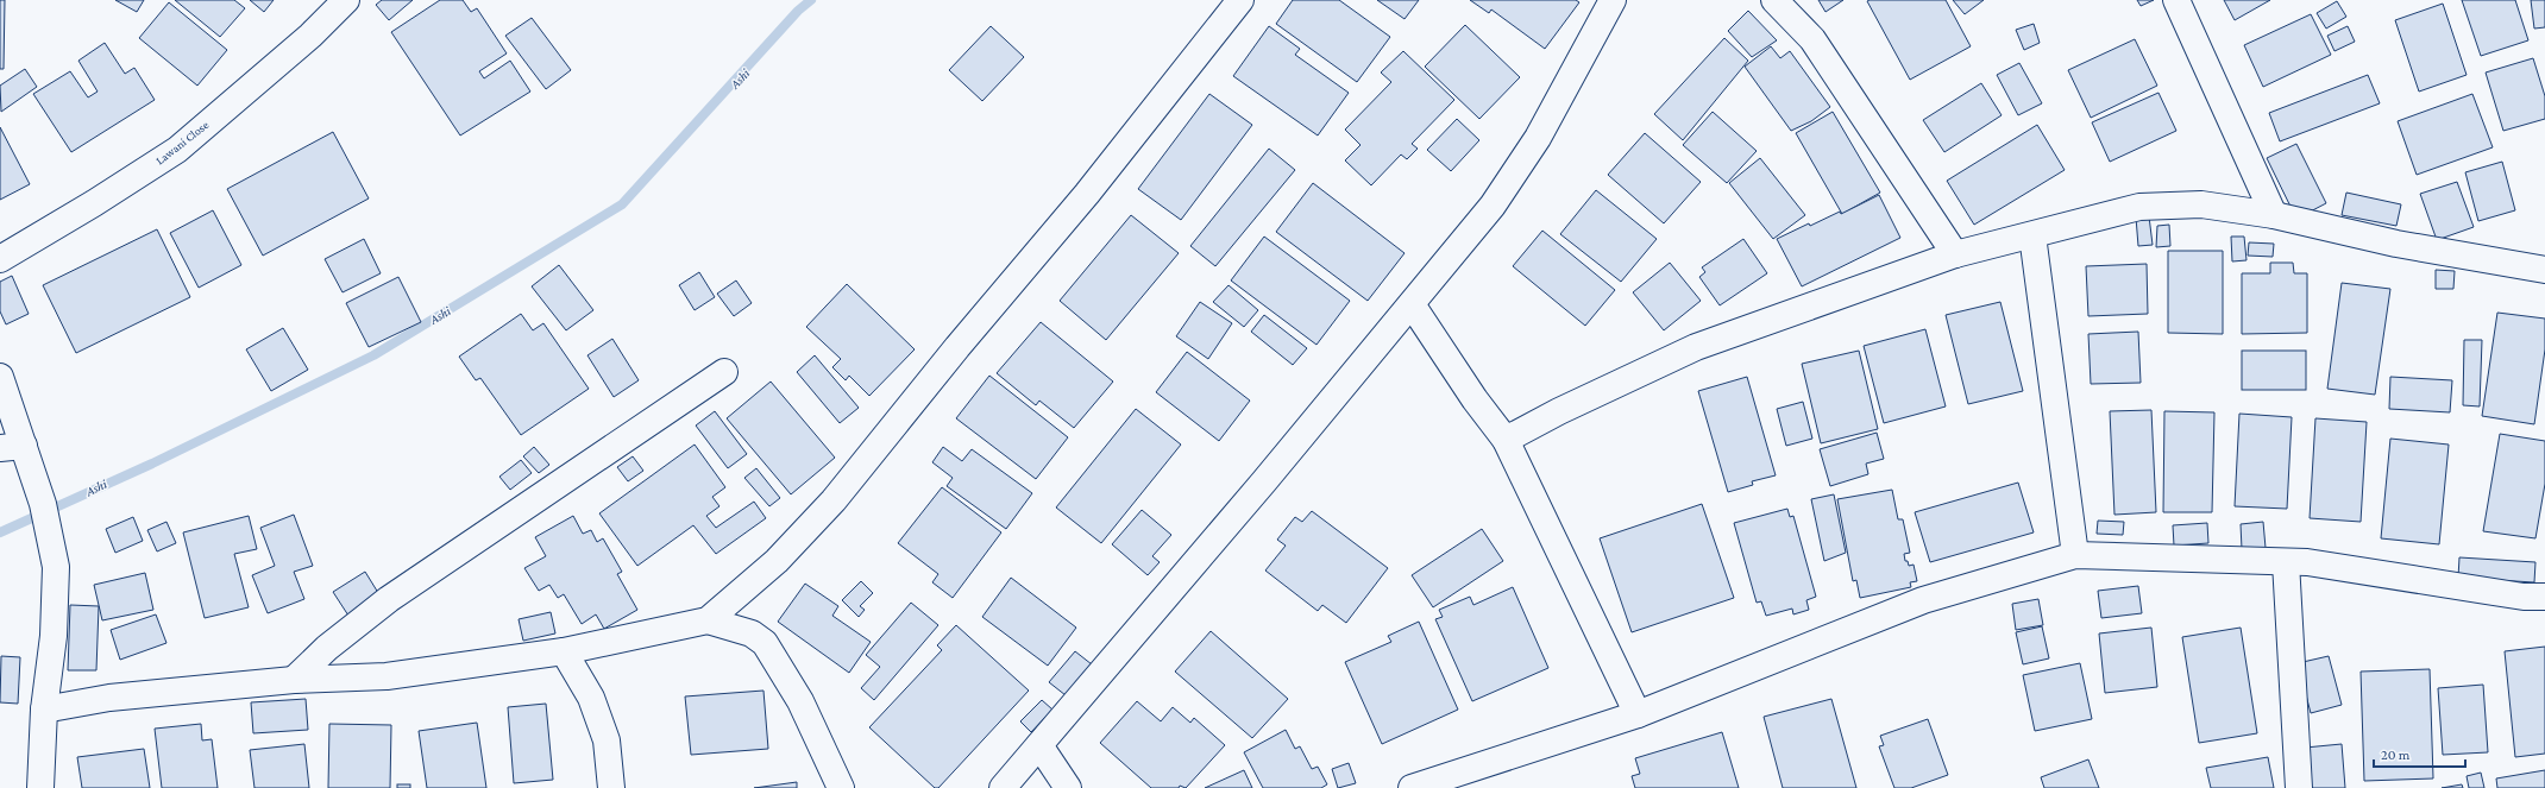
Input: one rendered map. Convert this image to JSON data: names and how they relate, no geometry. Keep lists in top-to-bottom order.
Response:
{
  "streets": {
    "street": ["Lawani Close"]
  },
  "water": ["Ashi"],
  "scale_bar": "20 m"
}
